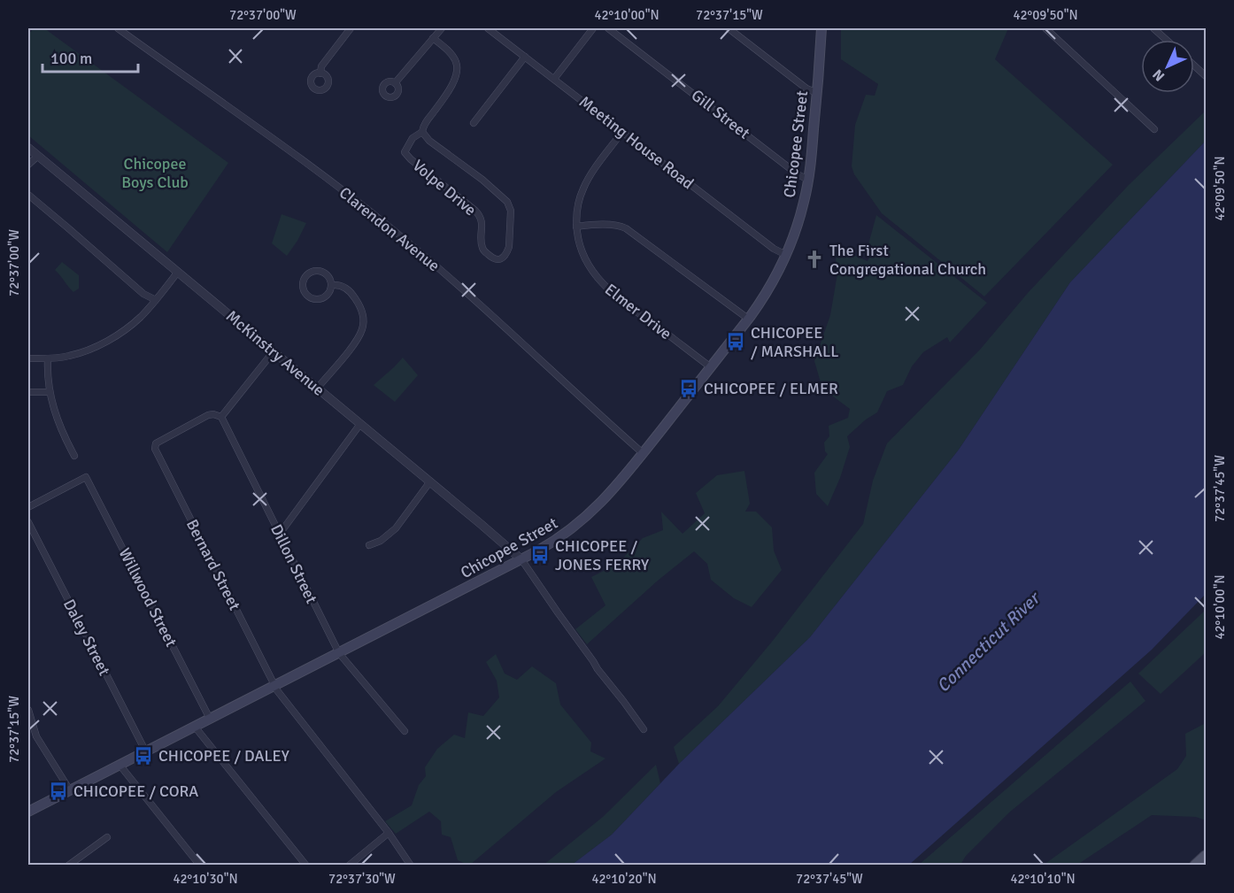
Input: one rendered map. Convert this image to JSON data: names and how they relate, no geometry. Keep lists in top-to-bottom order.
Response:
{
  "streets": {
    "main road": ["Chicopee Street"],
    "street": [
      "Gill Street",
      "Meeting House Road",
      "Volpe Drive",
      "Clarendon Avenue",
      "Elmer Drive",
      "McKinstry Avenue",
      "Dillon Street",
      "Bernard Street",
      "Willwood Street",
      "Daley Street"
    ]
  },
  "crossings": [
    ["Gill Street", "Chicopee Street"],
    ["Meeting House Road", "Chicopee Street"],
    ["Meeting House Road", "Elmer Drive"],
    ["Chicopee Street", "Clarendon Avenue"],
    ["Chicopee Street", "Elmer Drive"],
    ["Chicopee Street", "McKinstry Avenue"],
    ["Chicopee Street", "Dillon Street"],
    ["Chicopee Street", "Bernard Street"],
    ["Chicopee Street", "Willwood Street"],
    ["Chicopee Street", "Daley Street"],
    ["Dillon Street", "Bernard Street"]
  ],
  "water": ["Connecticut River"],
  "parks": ["Chicopee Boys Club"],
  "places": {
    "church": ["The First Congregational Church"],
    "bus stop": [
      "CHICOPEE / MARSHALL",
      "CHICOPEE / ELMER",
      "CHICOPEE / JONES FERRY",
      "CHICOPEE / DALEY",
      "CHICOPEE / CORA"
    ]
  },
  "scale_bar": "100 m",
  "north": "bottom left",
  "coordinates": [
    "72°37'00\"W",
    "42°10'00\"N",
    "72°37'15\"W",
    "42°09'50\"N",
    "72°37'45\"W",
    "42°10'30\"N",
    "72°37'30\"W",
    "42°10'20\"N",
    "42°10'10\"N"
  ]
}
